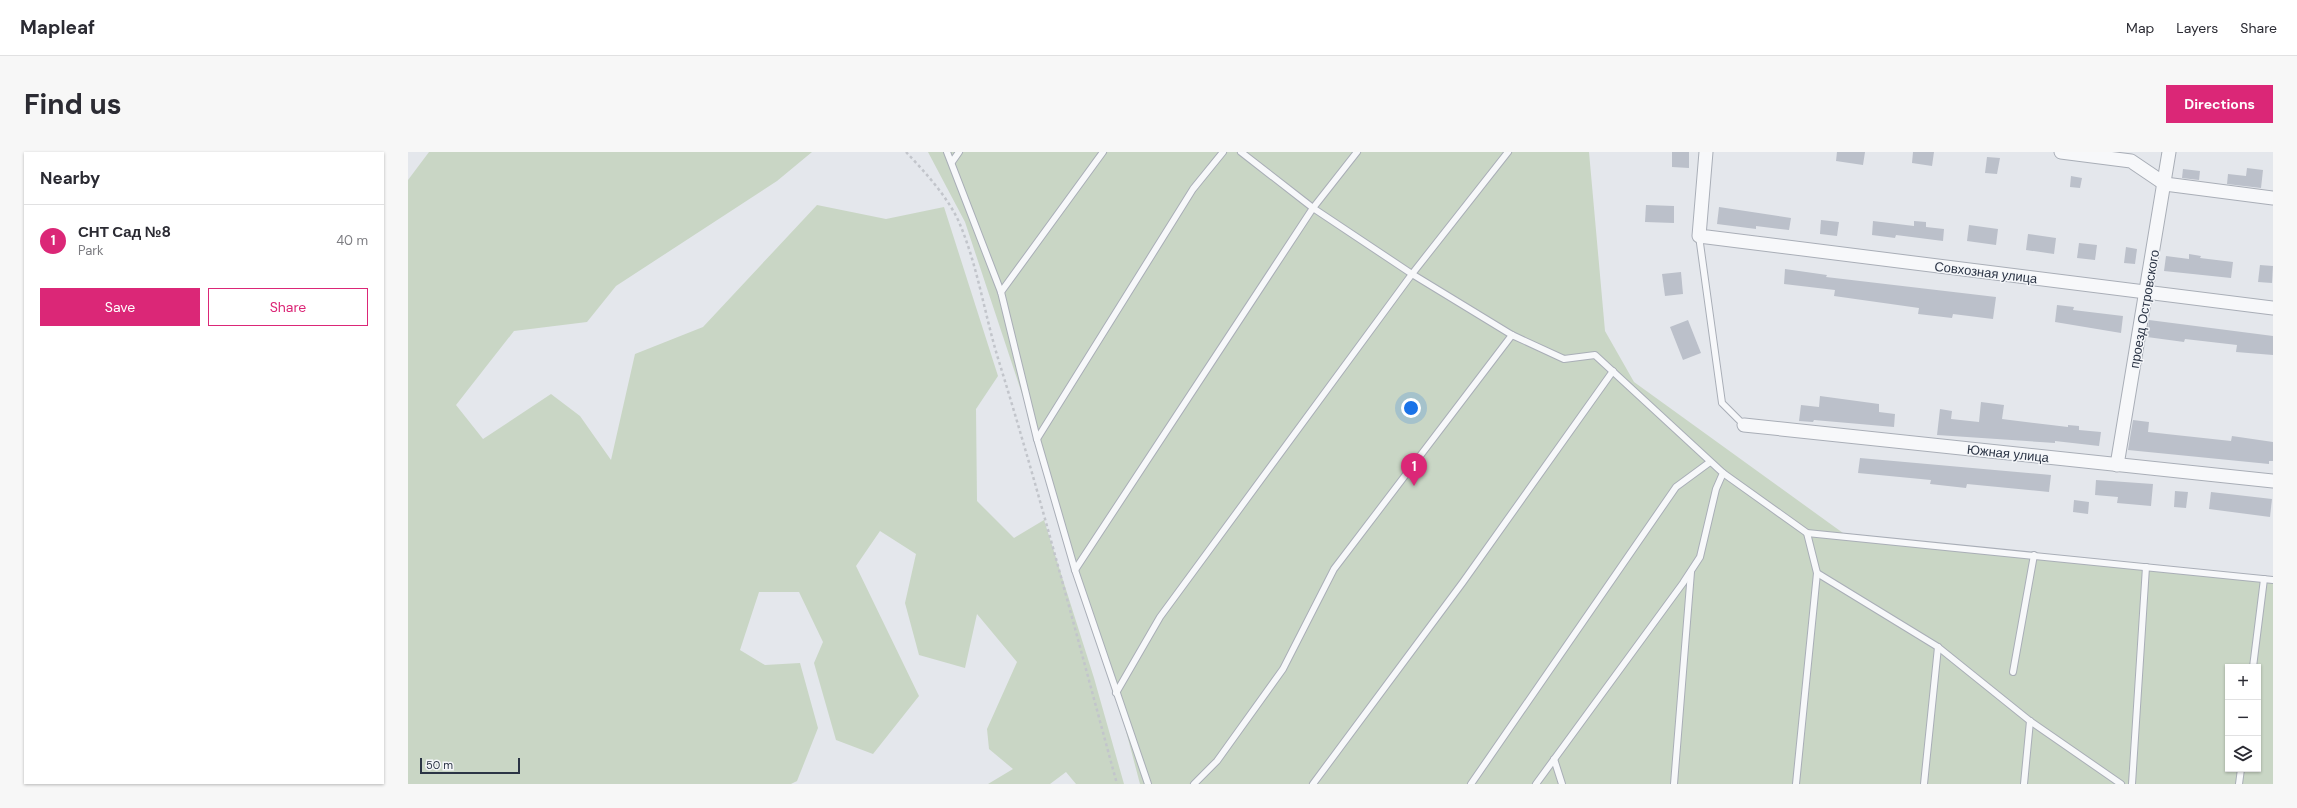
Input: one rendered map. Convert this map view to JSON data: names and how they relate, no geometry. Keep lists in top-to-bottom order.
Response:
{
  "streets": {
    "street": ["Совхозная улица", "проезд Островского", "Южная улица"]
  },
  "crossings": [
    ["Совхозная улица", "проезд Островского"],
    ["проезд Островского", "Южная улица"]
  ],
  "scale_bar": "50 m",
  "page": {
    "header": "Mapleaf",
    "nav": ["Map", "Layers", "Share"],
    "buttons": [
      "Directions",
      ["Save", "Share"]
    ],
    "title": "Find us",
    "heading": "Nearby",
    "list": [
      {
        "mark": "1",
        "name": "СНТ Сад №8",
        "note": "Park",
        "value": "40 m"
      }
    ],
    "pins": "1",
    "map_buttons": ["+", "−"],
    "scale": "50 m"
  }
}
